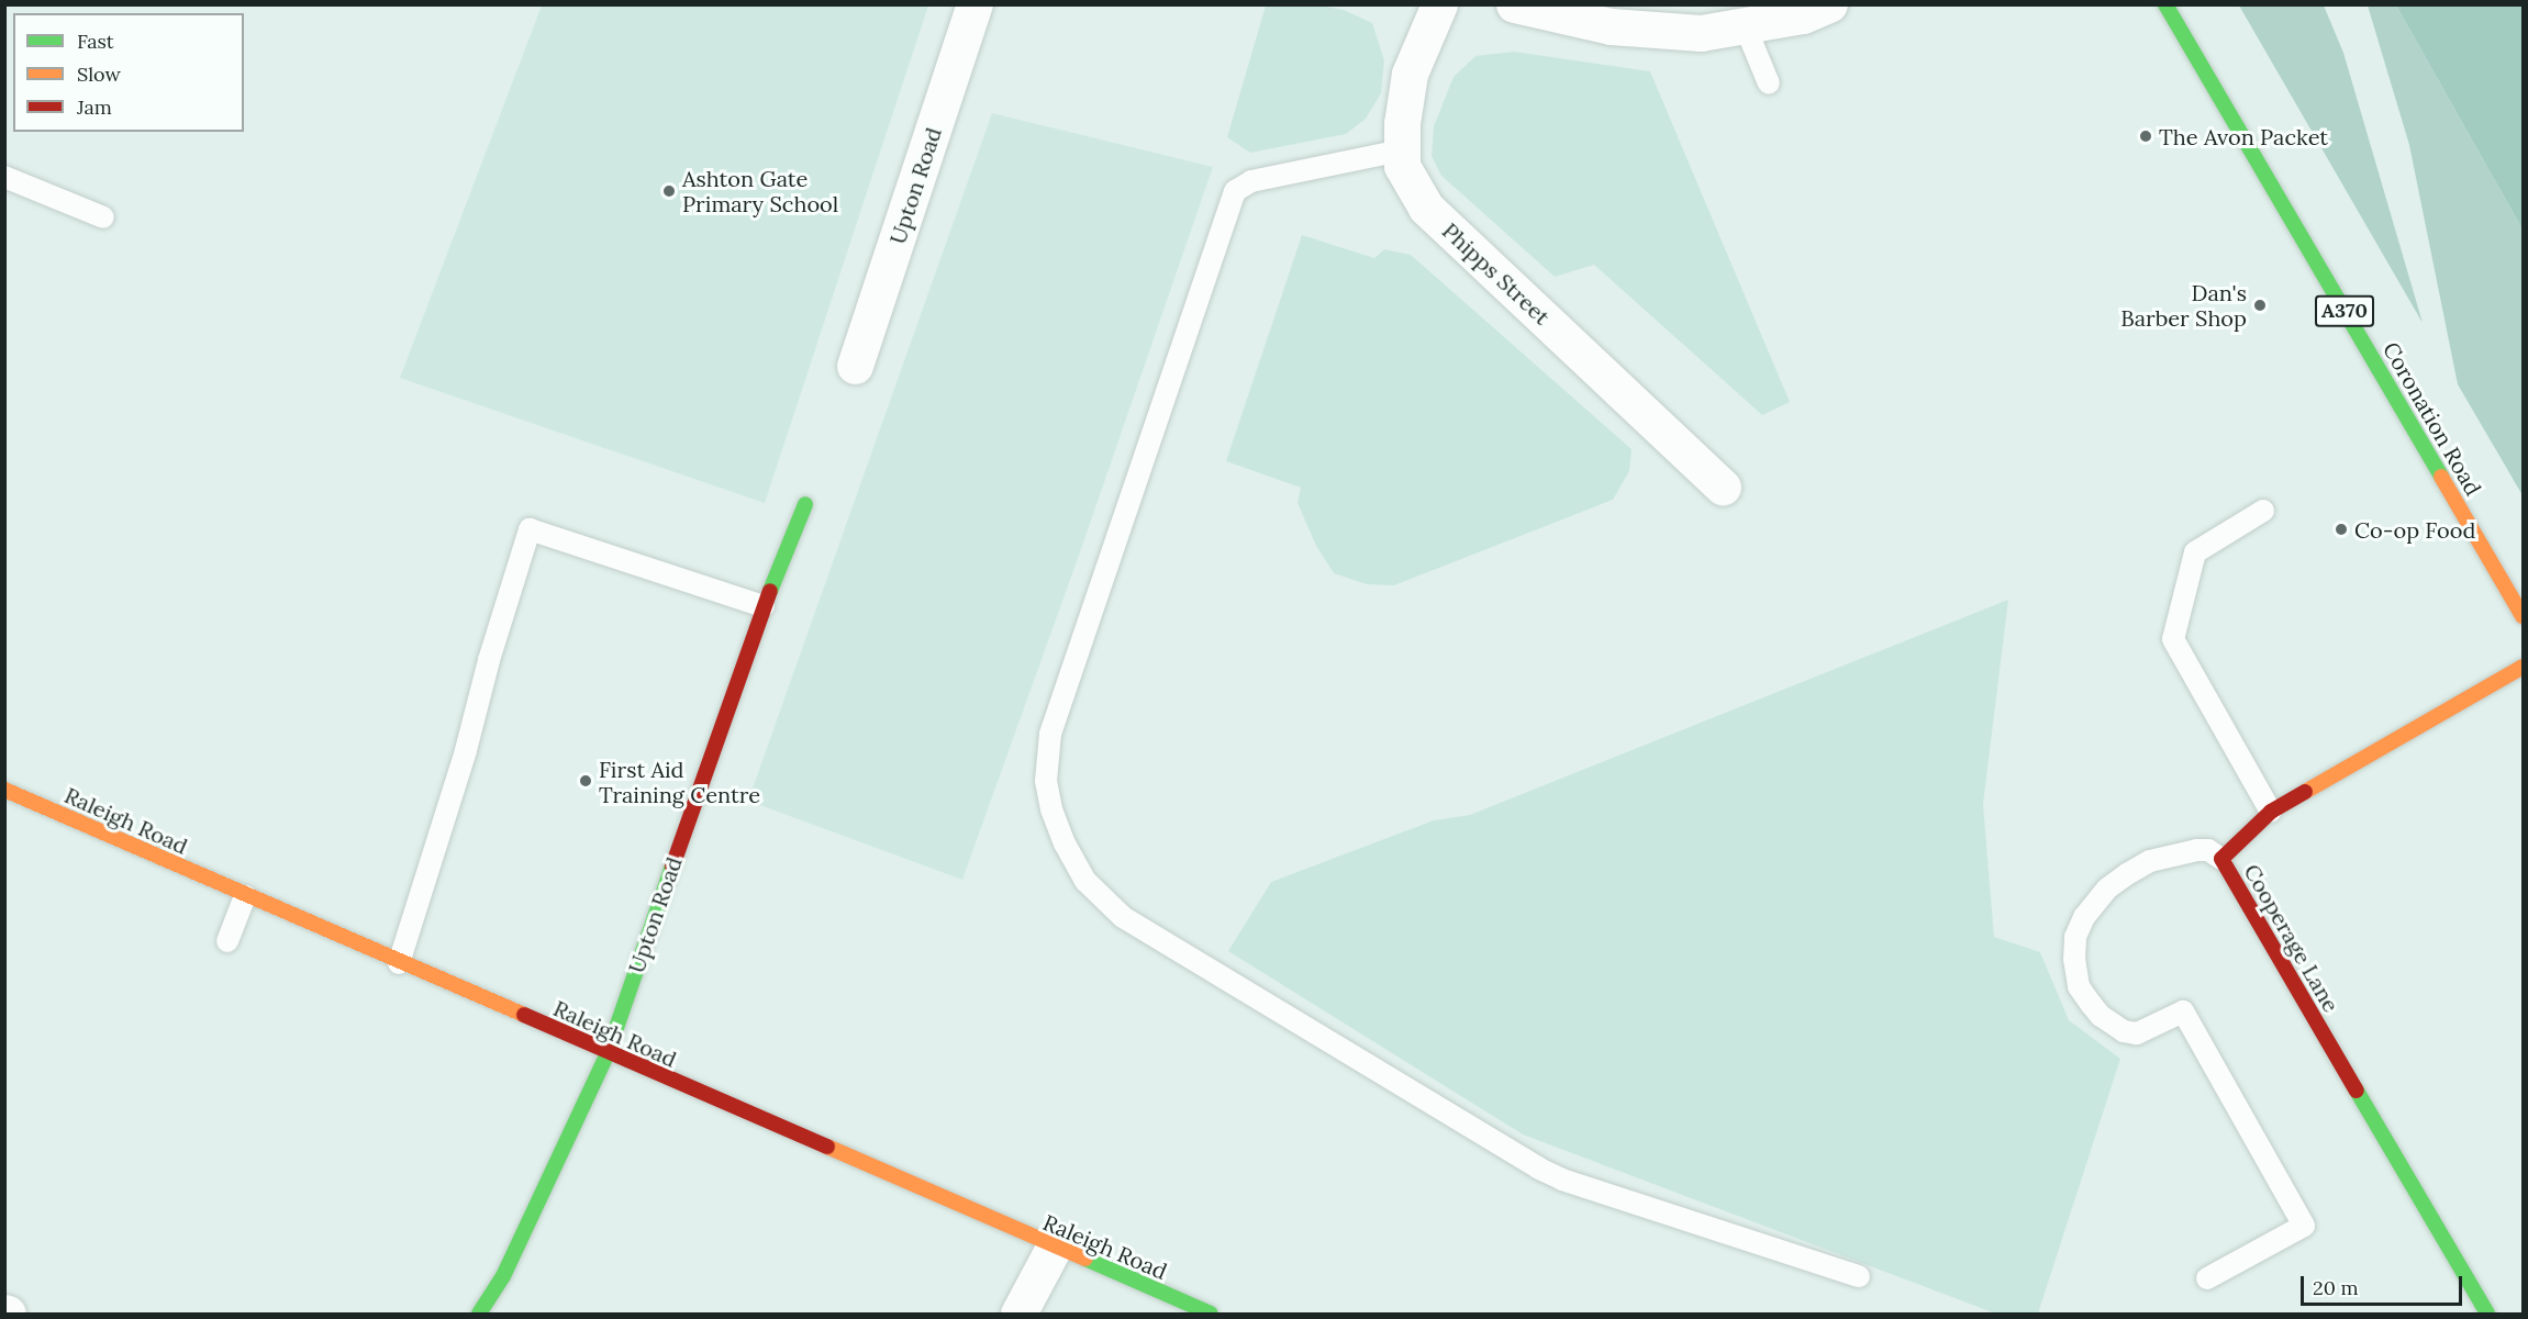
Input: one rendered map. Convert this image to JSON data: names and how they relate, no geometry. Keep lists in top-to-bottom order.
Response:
{
  "streets": {
    "main road": [
      "Upton Road",
      "A370",
      "Coronation Road",
      "Raleigh Road",
      "Cooperage Lane"
    ],
    "street": ["Phipps Street"]
  },
  "crossings": [
    ["Upton Road", "Raleigh Road"]
  ],
  "places": [
    "The Avon Packet",
    "Ashton Gate Primary School",
    "Dan's Barber Shop",
    "Co-op Food",
    "First Aid Training Centre"
  ],
  "legend": ["Fast", "Slow", "Jam"],
  "scale_bar": "20 m"
}
